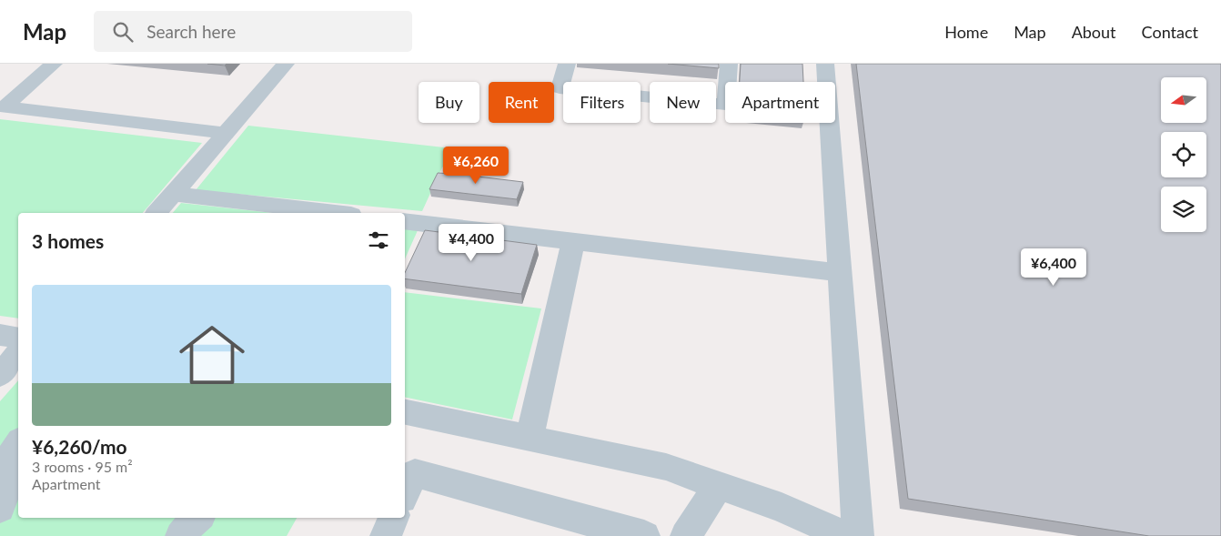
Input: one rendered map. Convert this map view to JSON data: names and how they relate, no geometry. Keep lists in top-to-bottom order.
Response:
{
  "north": "left",
  "page": {
    "header": "Map",
    "search": "Search here",
    "nav": [
      "Home",
      "Map",
      "About",
      "Contact"
    ],
    "chip": [
      "Buy",
      "Rent",
      "Filters",
      "New",
      "Apartment"
    ],
    "price": ["¥6,260", "¥4,400", "¥6,400"],
    "heading": "3 homes",
    "list": [
      {
        "name": "¥6,260/mo",
        "note": "3 rooms · 95 m² · Apartment"
      }
    ]
  }
}
